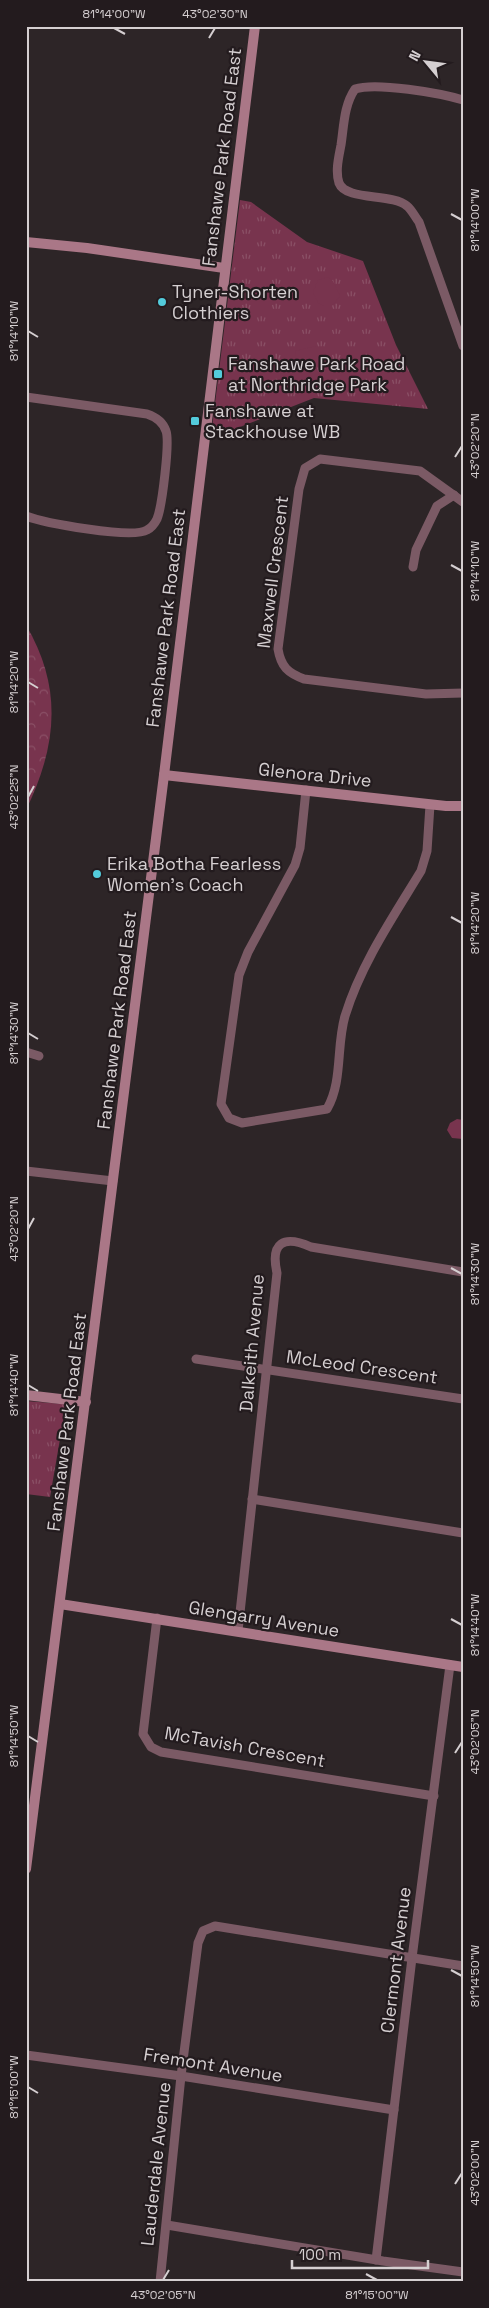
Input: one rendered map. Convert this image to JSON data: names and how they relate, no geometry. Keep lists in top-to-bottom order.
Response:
{
  "streets": {
    "main road": ["Fanshawe Park Road East", "Glenora Drive", "Glengarry Avenue"],
    "street": [
      "Maxwell Crescent",
      "Dalkeith Avenue",
      "McLeod Crescent",
      "McTavish Crescent",
      "Clermont Avenue",
      "Fremont Avenue",
      "Lauderdale Avenue"
    ]
  },
  "crossings": [
    ["Fanshawe Park Road East", "Glenora Drive"],
    ["Fanshawe Park Road East", "Glengarry Avenue"],
    ["Dalkeith Avenue", "McLeod Crescent"],
    ["Dalkeith Avenue", "Glengarry Avenue"],
    ["Glengarry Avenue", "McTavish Crescent"],
    ["Glengarry Avenue", "Clermont Avenue"],
    ["McTavish Crescent", "Clermont Avenue"],
    ["Clermont Avenue", "Fremont Avenue"],
    ["Clermont Avenue", "Lauderdale Avenue"],
    ["Fremont Avenue", "Lauderdale Avenue"]
  ],
  "places": {
    "other": ["Tyner-Shorten Clothiers", "Erika Botha Fearless Women's Coach"],
    "transit": ["Fanshawe Park Road at Northridge Park", "Fanshawe at Stackhouse WB"]
  },
  "scale_bar": "100 m",
  "north": "top left",
  "coordinates": [
    "81°14'00\"W",
    "43°02'30\"N",
    "81°14'10\"W",
    "43°02'20\"N",
    "81°14'20\"W",
    "43°02'25\"N",
    "81°14'30\"W",
    "81°14'40\"W",
    "81°14'50\"W",
    "43°02'05\"N",
    "81°15'00\"W",
    "43°02'00\"N"
  ]
}
